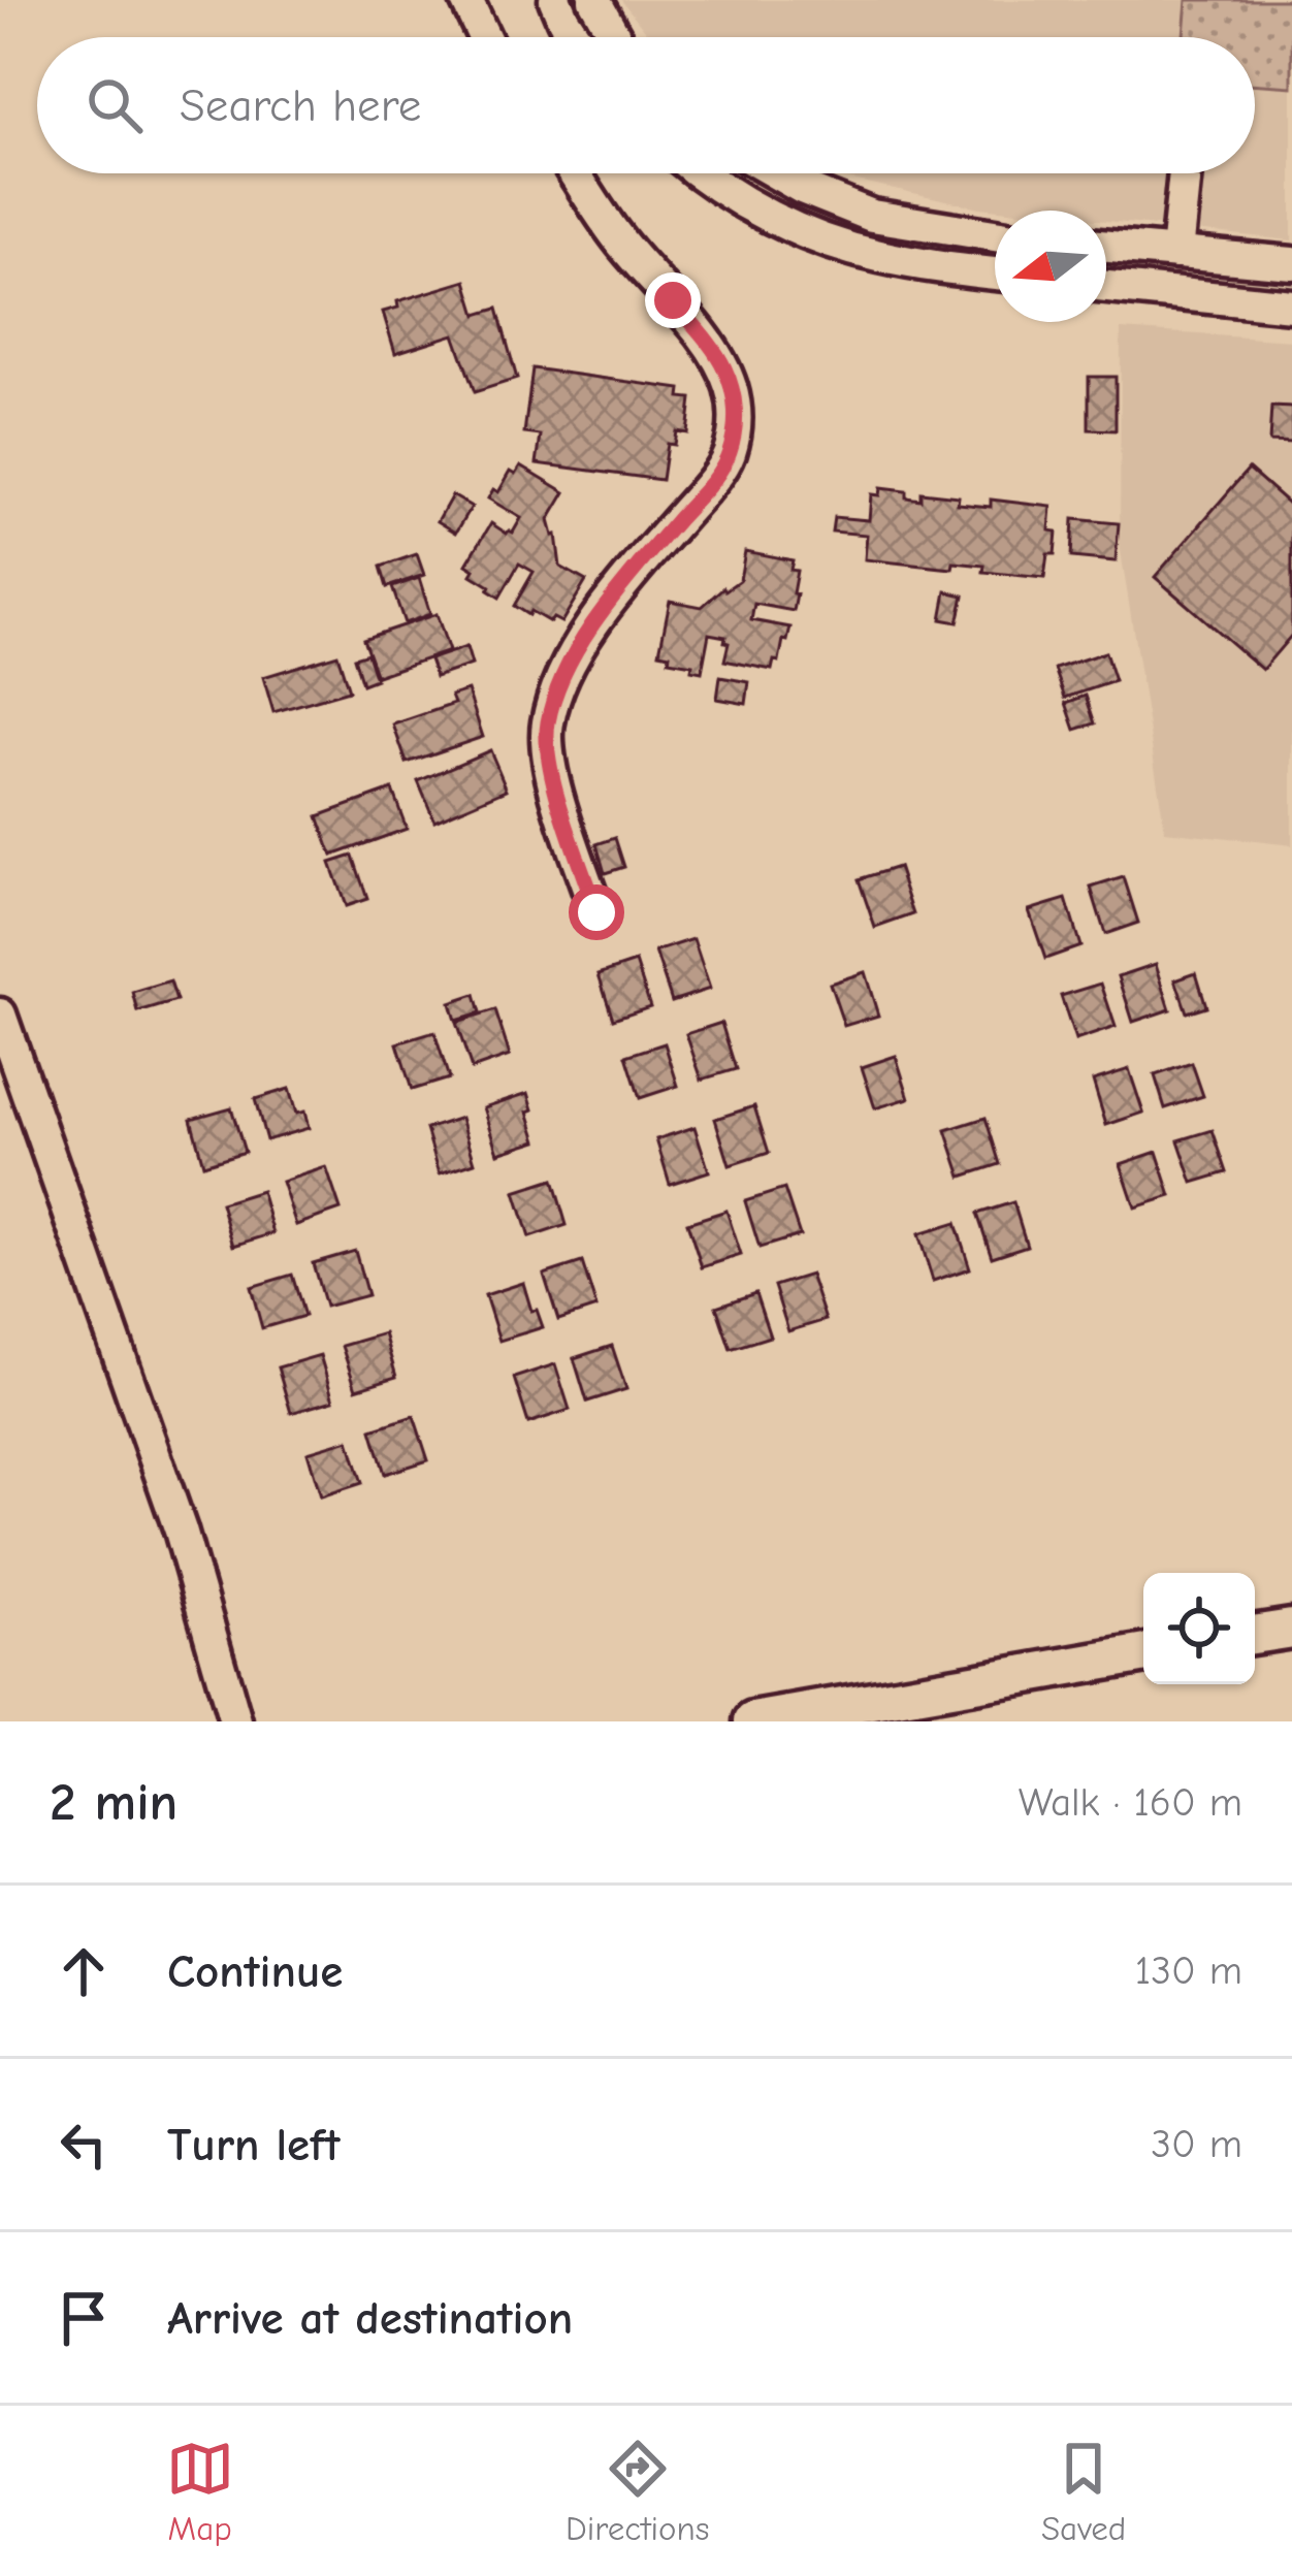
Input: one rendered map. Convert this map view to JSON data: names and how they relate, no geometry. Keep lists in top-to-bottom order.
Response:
{
  "north": "left",
  "page": {
    "search": "Search here",
    "heading": ["2 min", "Walk · 160 m"],
    "list": [
      ["Continue", "130 m"],
      ["Turn left", "30 m"],
      "Arrive at destination"
    ],
    "nav": ["Map", "Directions", "Saved"]
  }
}
